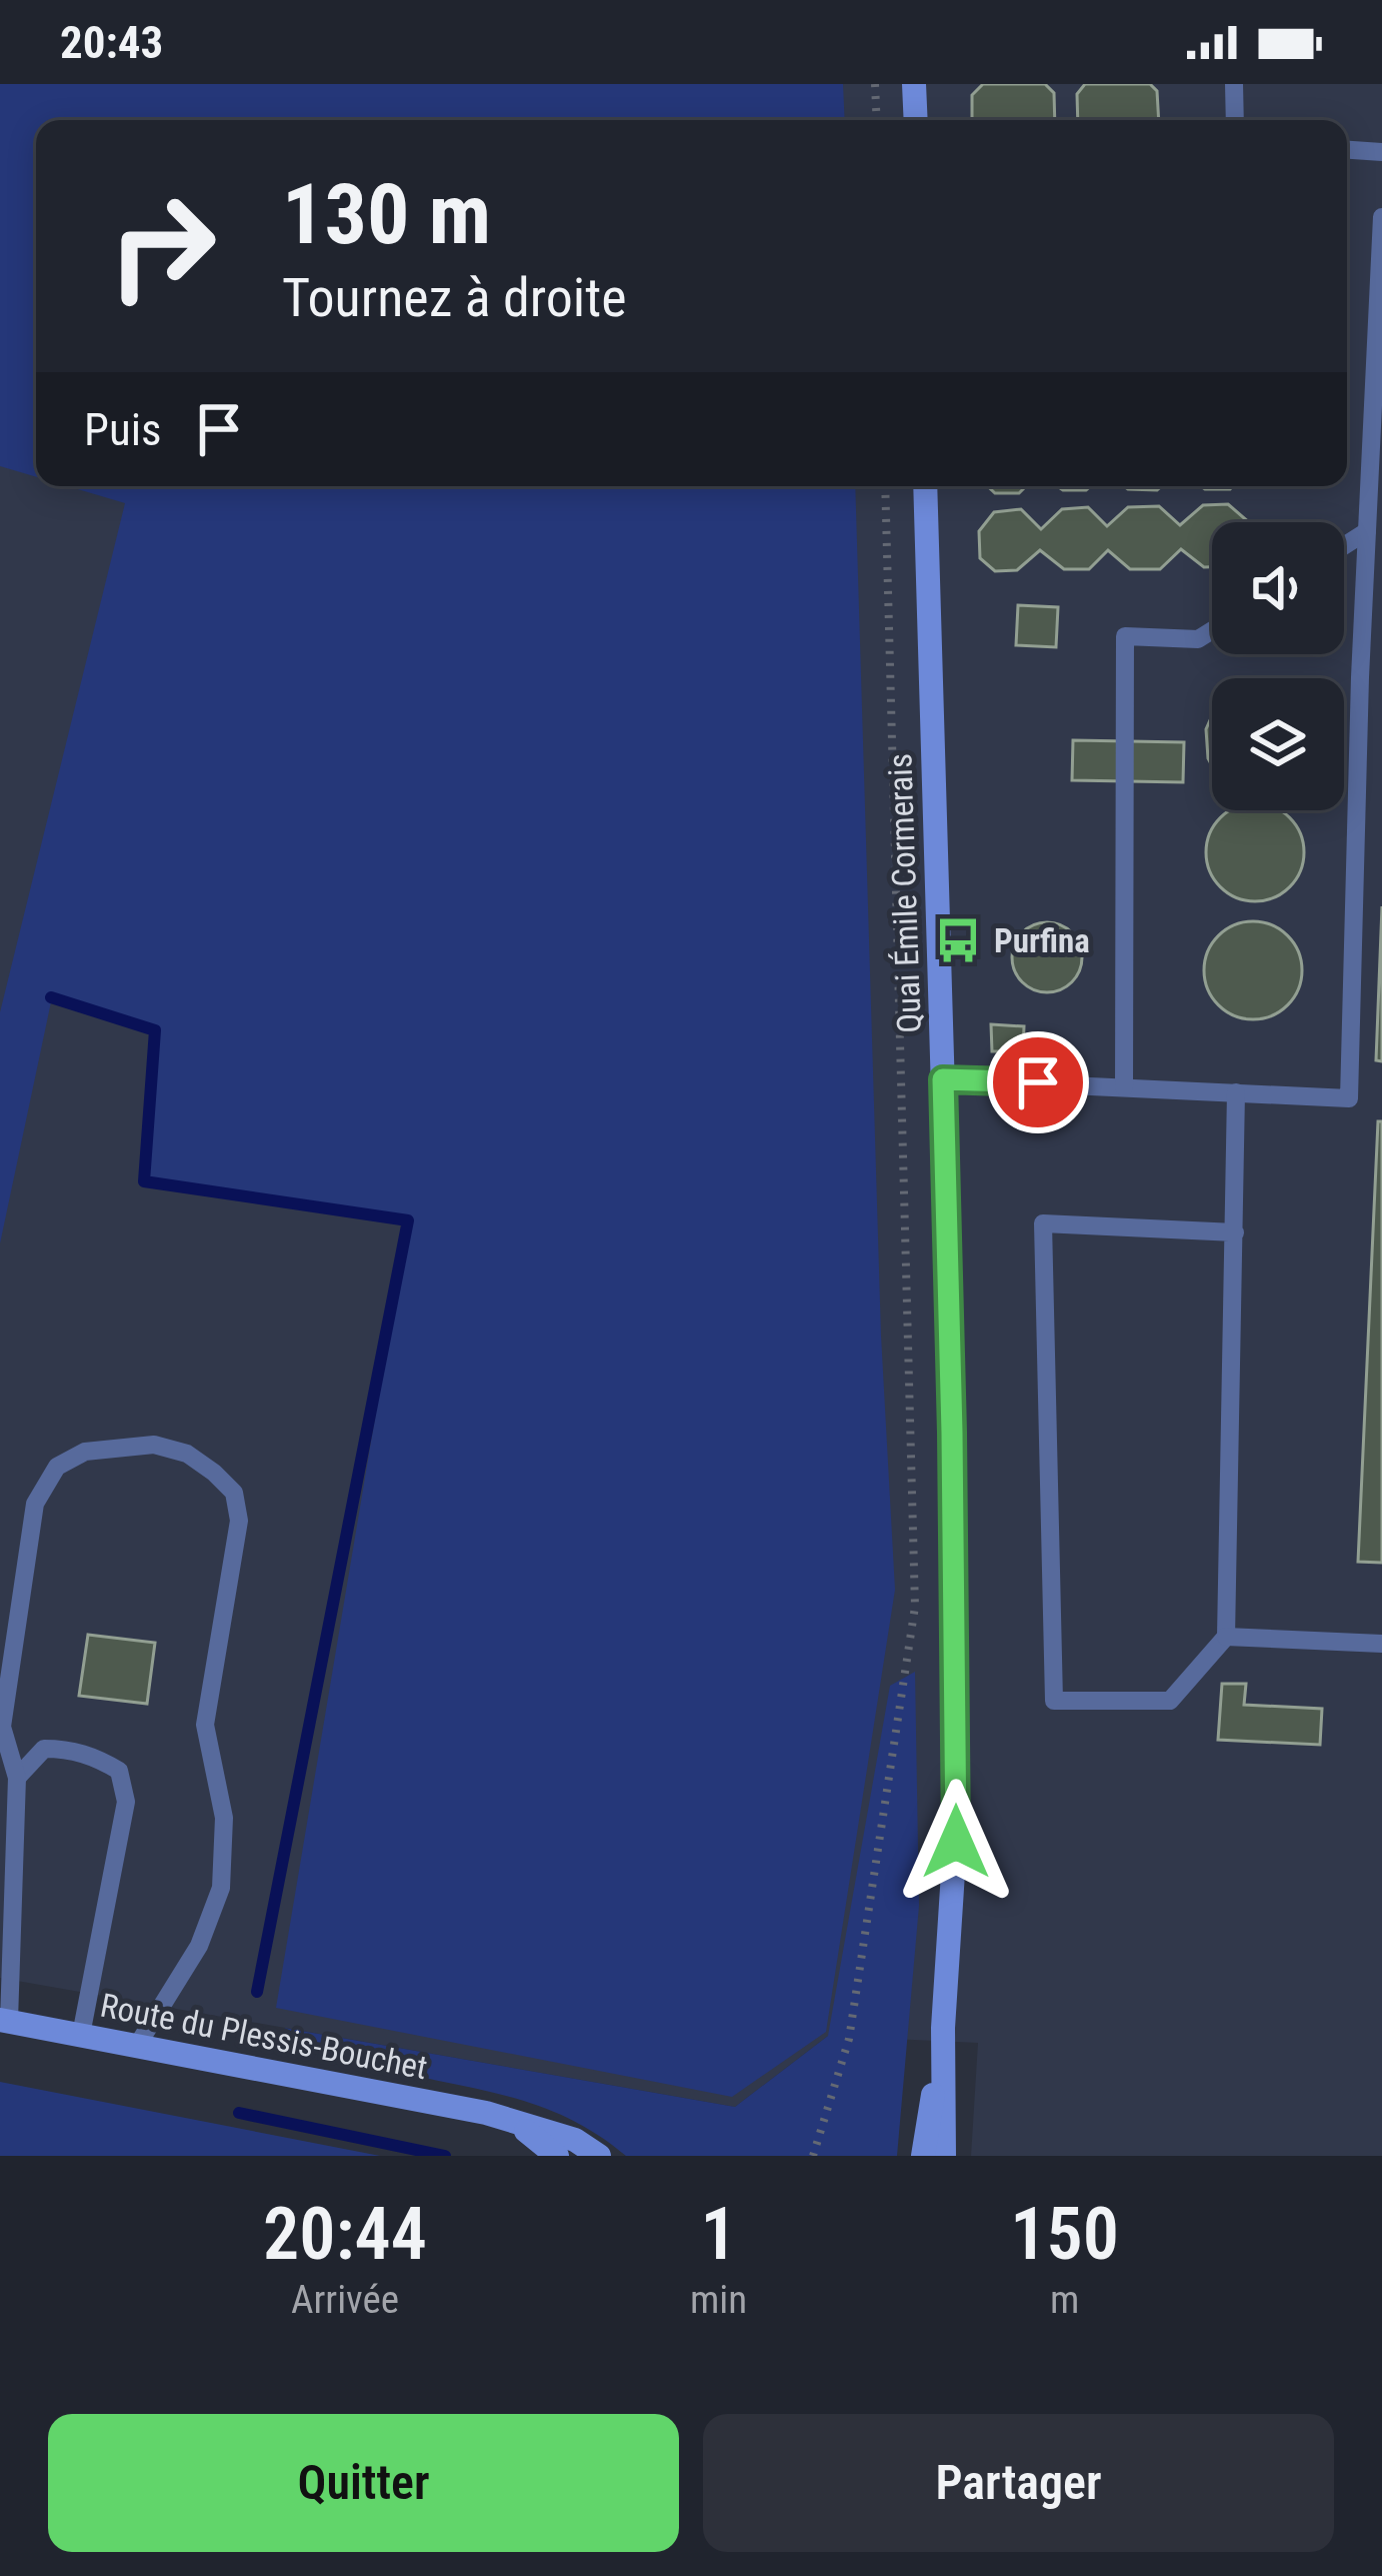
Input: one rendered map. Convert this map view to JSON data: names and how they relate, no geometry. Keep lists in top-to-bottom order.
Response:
{
  "streets": {
    "main road": ["Quai Émile Cormerais", "Route du Plessis-Bouchet"]
  },
  "places": {
    "bus stop": ["Purfina"]
  },
  "page": {
    "status": "20:43",
    "turn": ["130 m", "Tournez à droite"],
    "then": "Puis",
    "eta": [
      "20:44",
      "Arrivée",
      "1",
      "min",
      "150",
      "m"
    ],
    "buttons": ["Quitter", "Partager"]
  }
}
